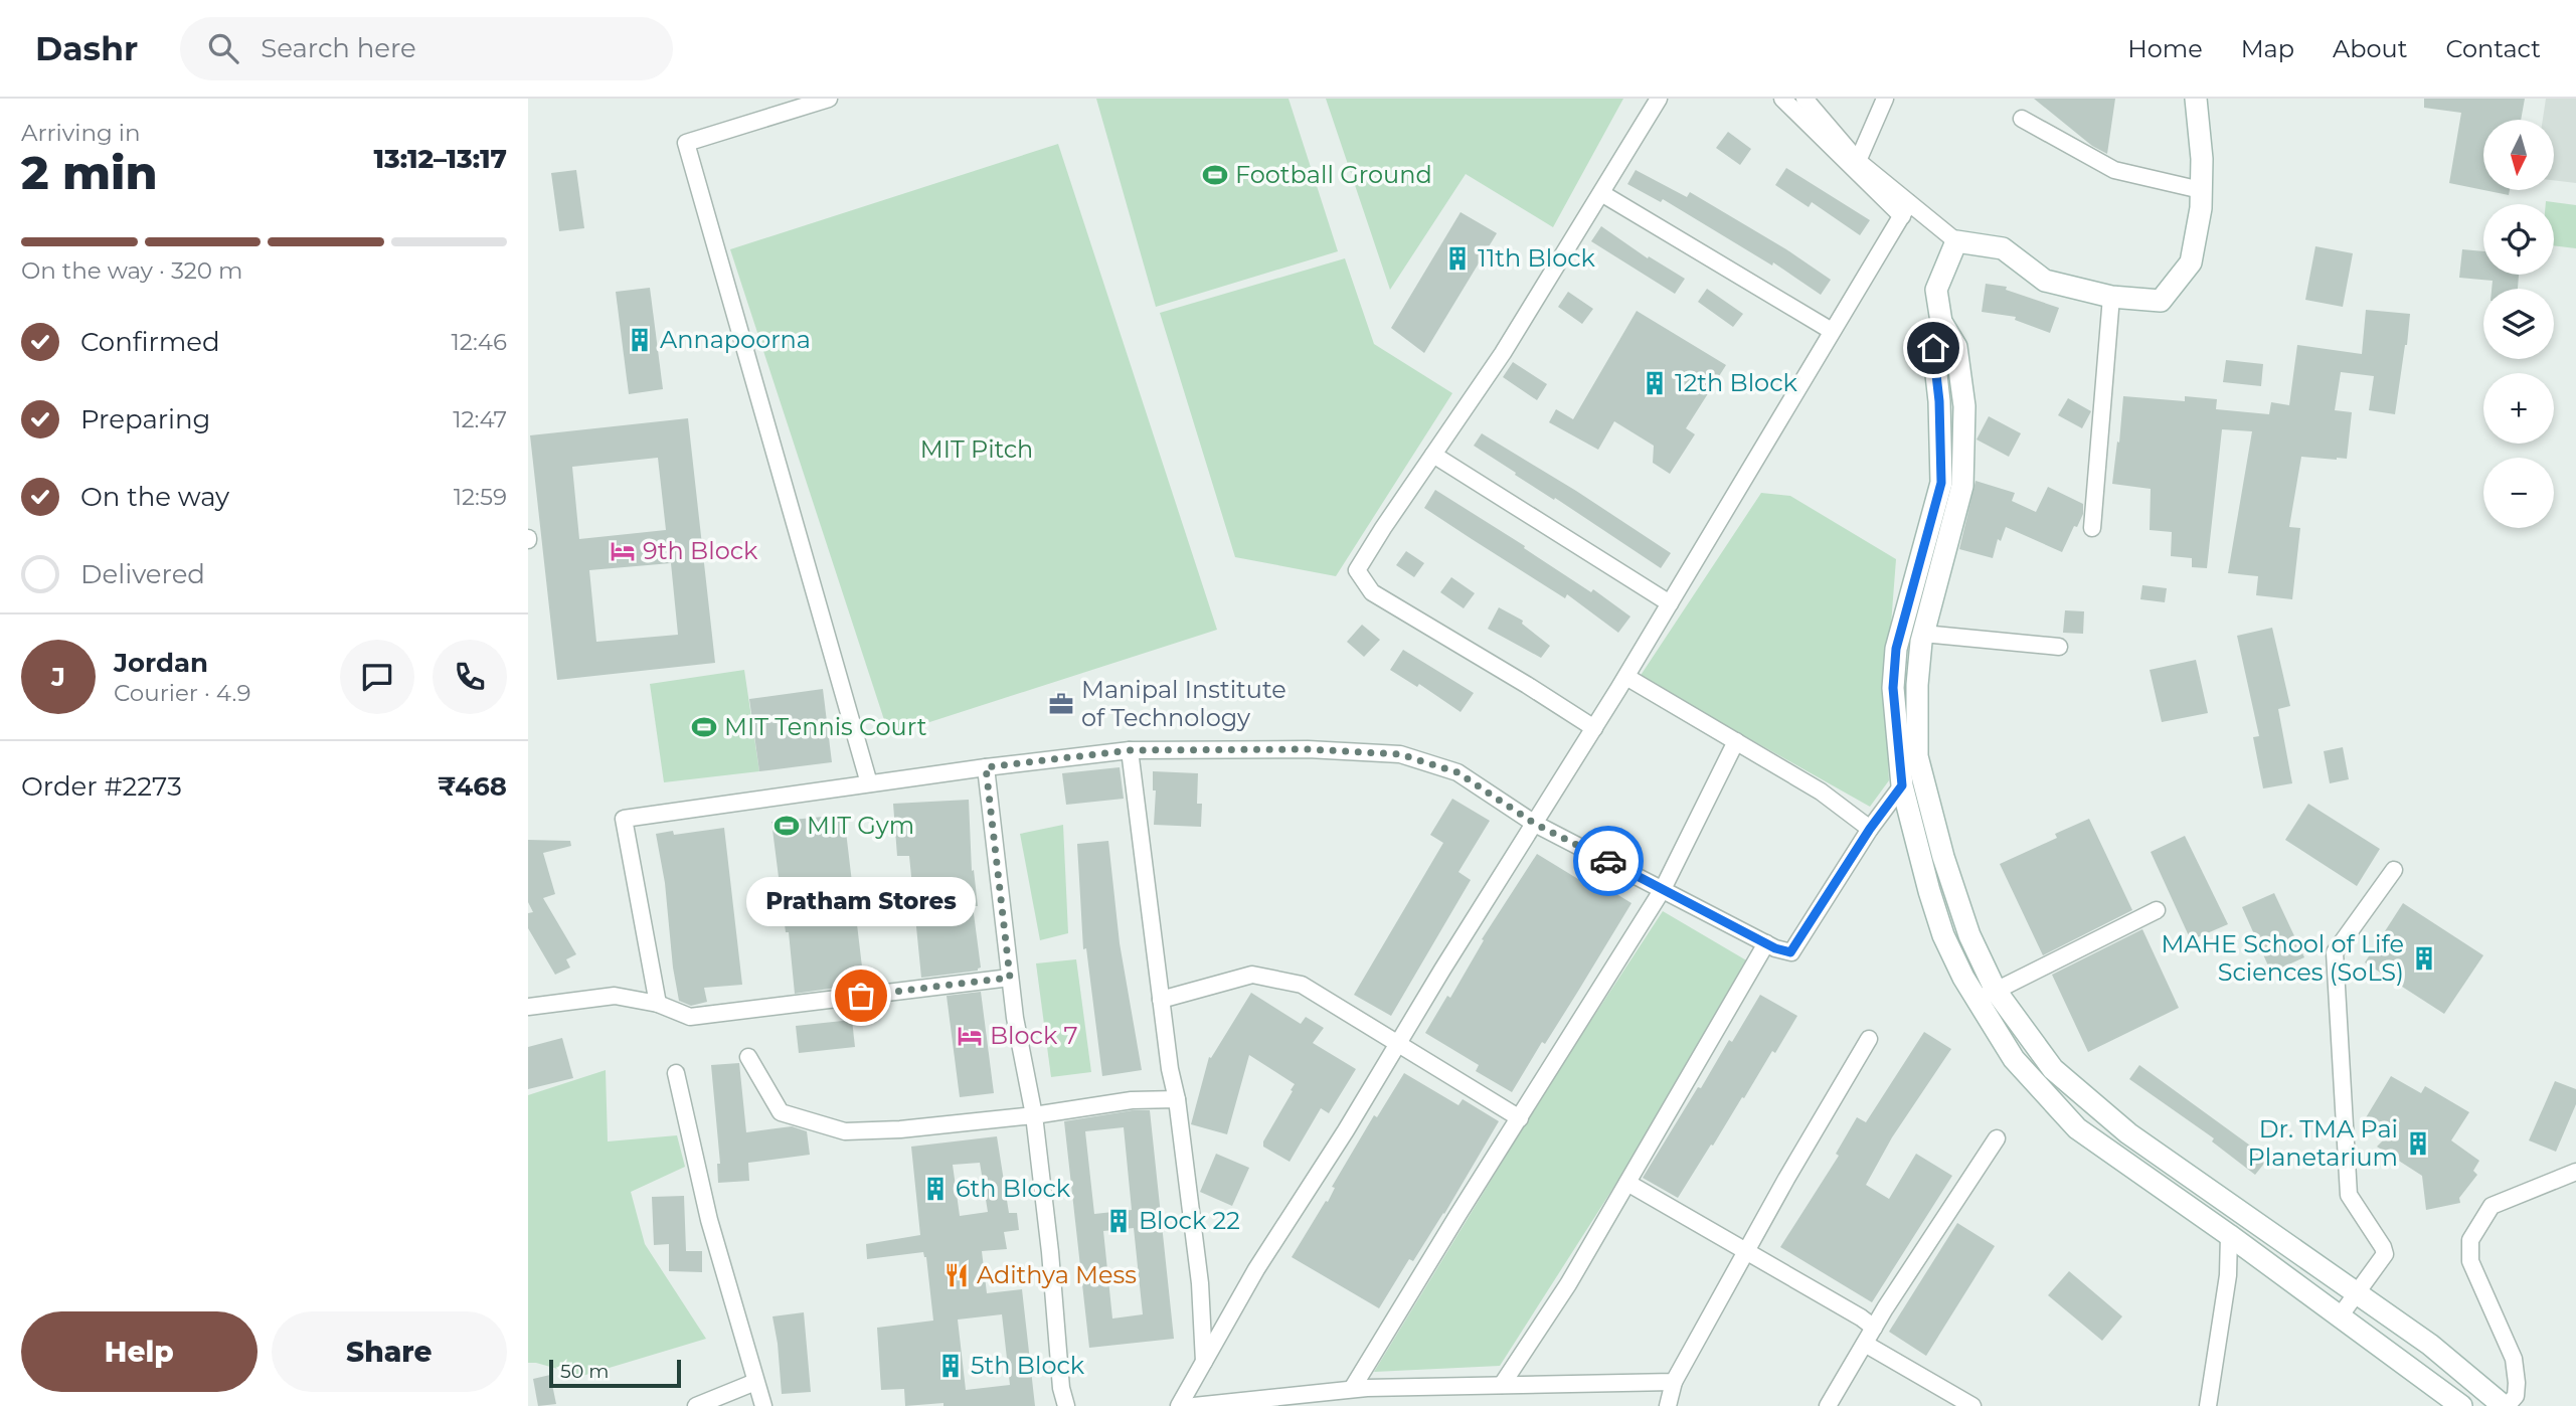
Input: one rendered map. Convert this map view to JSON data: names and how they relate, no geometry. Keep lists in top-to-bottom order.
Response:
{
  "parks": ["MIT Pitch"],
  "places": {
    "sports": ["Football Ground", "MIT Tennis Court", "MIT Gym"],
    "building": [
      "11th Block",
      "Annapoorna",
      "12th Block",
      "MAHE School of Life Sciences (SoLS)",
      "Dr. TMA Pai Planetarium",
      "6th Block",
      "Block 22",
      "5th Block"
    ],
    "hotel": ["9th Block", "Block 7"],
    "office": ["Manipal Institute of Technology"],
    "other": ["Pratham Stores"],
    "restaurant": ["Adithya Mess"]
  },
  "scale_bar": "50 m",
  "north": "bottom",
  "page": {
    "header": "Dashr",
    "search": "Search here",
    "nav": [
      "Home",
      "Map",
      "About",
      "Contact"
    ],
    "heading": ["2 min", "Arriving in", "13:12–13:17"],
    "panel": [
      "Jordan",
      "Courier · 4.9",
      "Order #2273",
      "₹468"
    ],
    "map_buttons": ["+", "−"],
    "bar": "On the way · 320 m",
    "list": [
      ["Confirmed", "12:46"],
      ["Preparing", "12:47"],
      ["On the way", "12:59"],
      "Delivered"
    ],
    "round": "J",
    "bubble": "Pratham Stores",
    "buttons": ["Help", "Share"],
    "scale": "50 m"
  }
}
